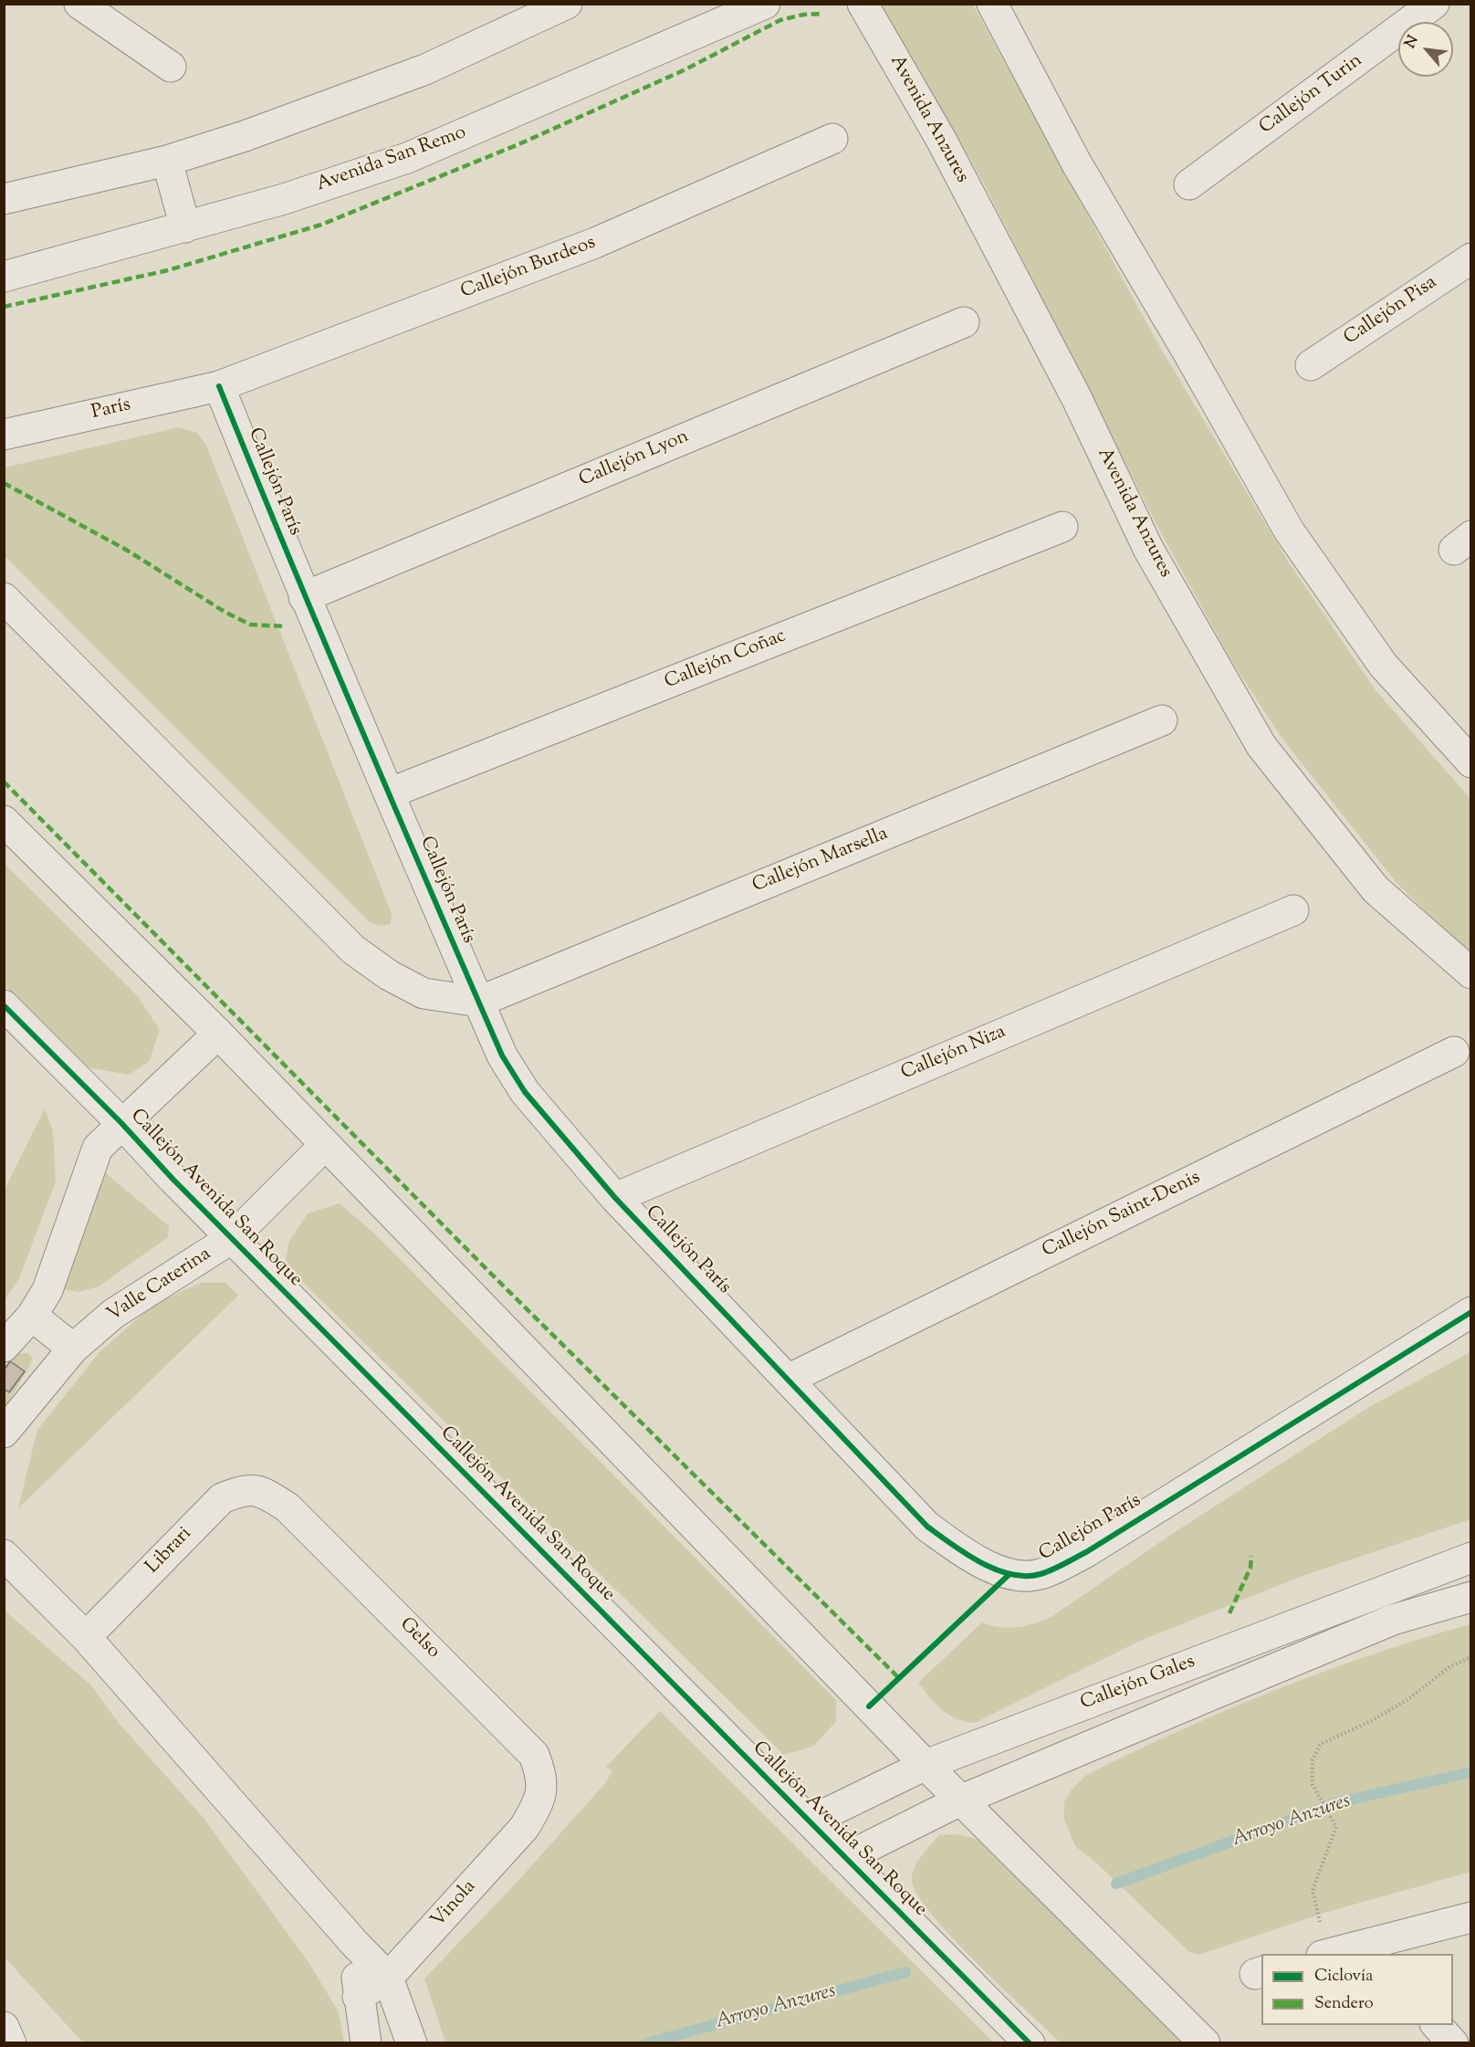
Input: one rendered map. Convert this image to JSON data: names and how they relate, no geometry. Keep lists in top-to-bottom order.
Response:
{
  "streets": {
    "street": [
      "Callejón Turin",
      "Avenida Anzures",
      "Avenida San Remo",
      "Callejón Burdeos",
      "Callejón Pisa",
      "París",
      "Callejón Lyon",
      "Callejón París",
      "Callejón Coñac",
      "Callejón Marsella",
      "Callejón Niza",
      "Callejón Avenida San Roque",
      "Callejón Saint-Denis",
      "Valle Caterina",
      "Librari",
      "Gelso",
      "Callejón Gales",
      "Vinola"
    ]
  },
  "crossings": [
    ["Callejón Burdeos", "París"],
    ["Callejón Burdeos", "Callejón París"],
    ["París", "Callejón París"],
    ["Callejón Lyon", "Callejón París"],
    ["Callejón París", "Callejón Coñac"],
    ["Callejón París", "Callejón Marsella"],
    ["Callejón París", "Callejón Niza"],
    ["Callejón París", "Callejón Saint-Denis"],
    ["Callejón Avenida San Roque", "Valle Caterina"],
    ["Callejón Avenida San Roque", "Callejón Gales"],
    ["Librari", "Gelso"],
    ["Gelso", "Vinola"]
  ],
  "water": ["Arroyo Anzures"],
  "legend": ["Ciclovía", "Sendero"],
  "north": "top left"
}
